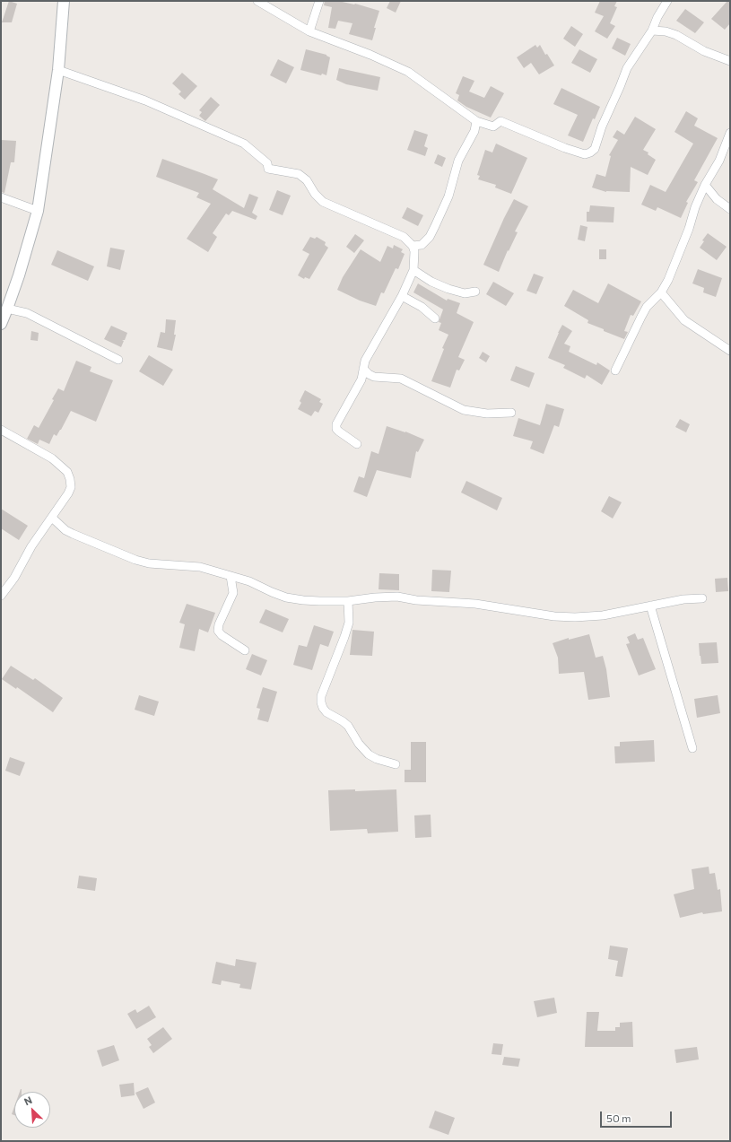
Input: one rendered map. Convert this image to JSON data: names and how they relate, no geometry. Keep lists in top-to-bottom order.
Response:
{
  "scale_bar": "50 m",
  "north": "top left"
}
